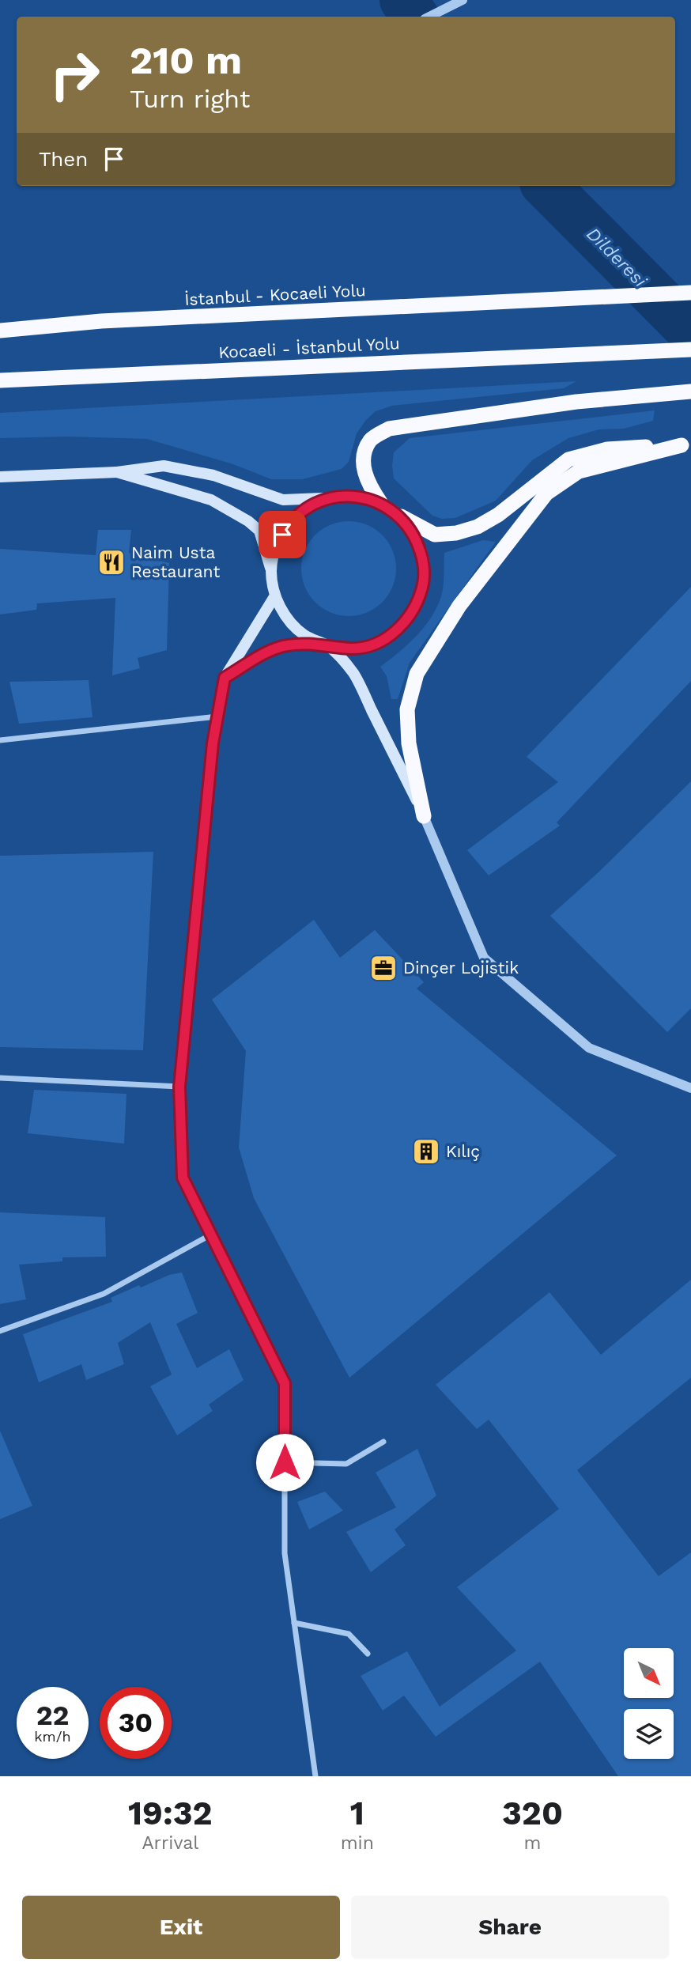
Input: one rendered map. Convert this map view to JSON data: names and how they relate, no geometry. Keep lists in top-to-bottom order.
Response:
{
  "streets": {
    "highway": ["İstanbul - Kocaeli Yolu", "Kocaeli - İstanbul Yolu"]
  },
  "water": ["Dilderesi"],
  "places": {
    "restaurant": ["Naim Usta Restaurant"],
    "office": ["Dinçer Lojistik"],
    "building": ["Kılıç"]
  },
  "north": "bottom right",
  "page": {
    "turn": ["210 m", "Turn right"],
    "then": "Then",
    "speed": "22 km/h",
    "limit": "30",
    "eta": [
      "19:32",
      "Arrival",
      "1",
      "min",
      "320",
      "m"
    ],
    "buttons": ["Exit", "Share"]
  }
}
